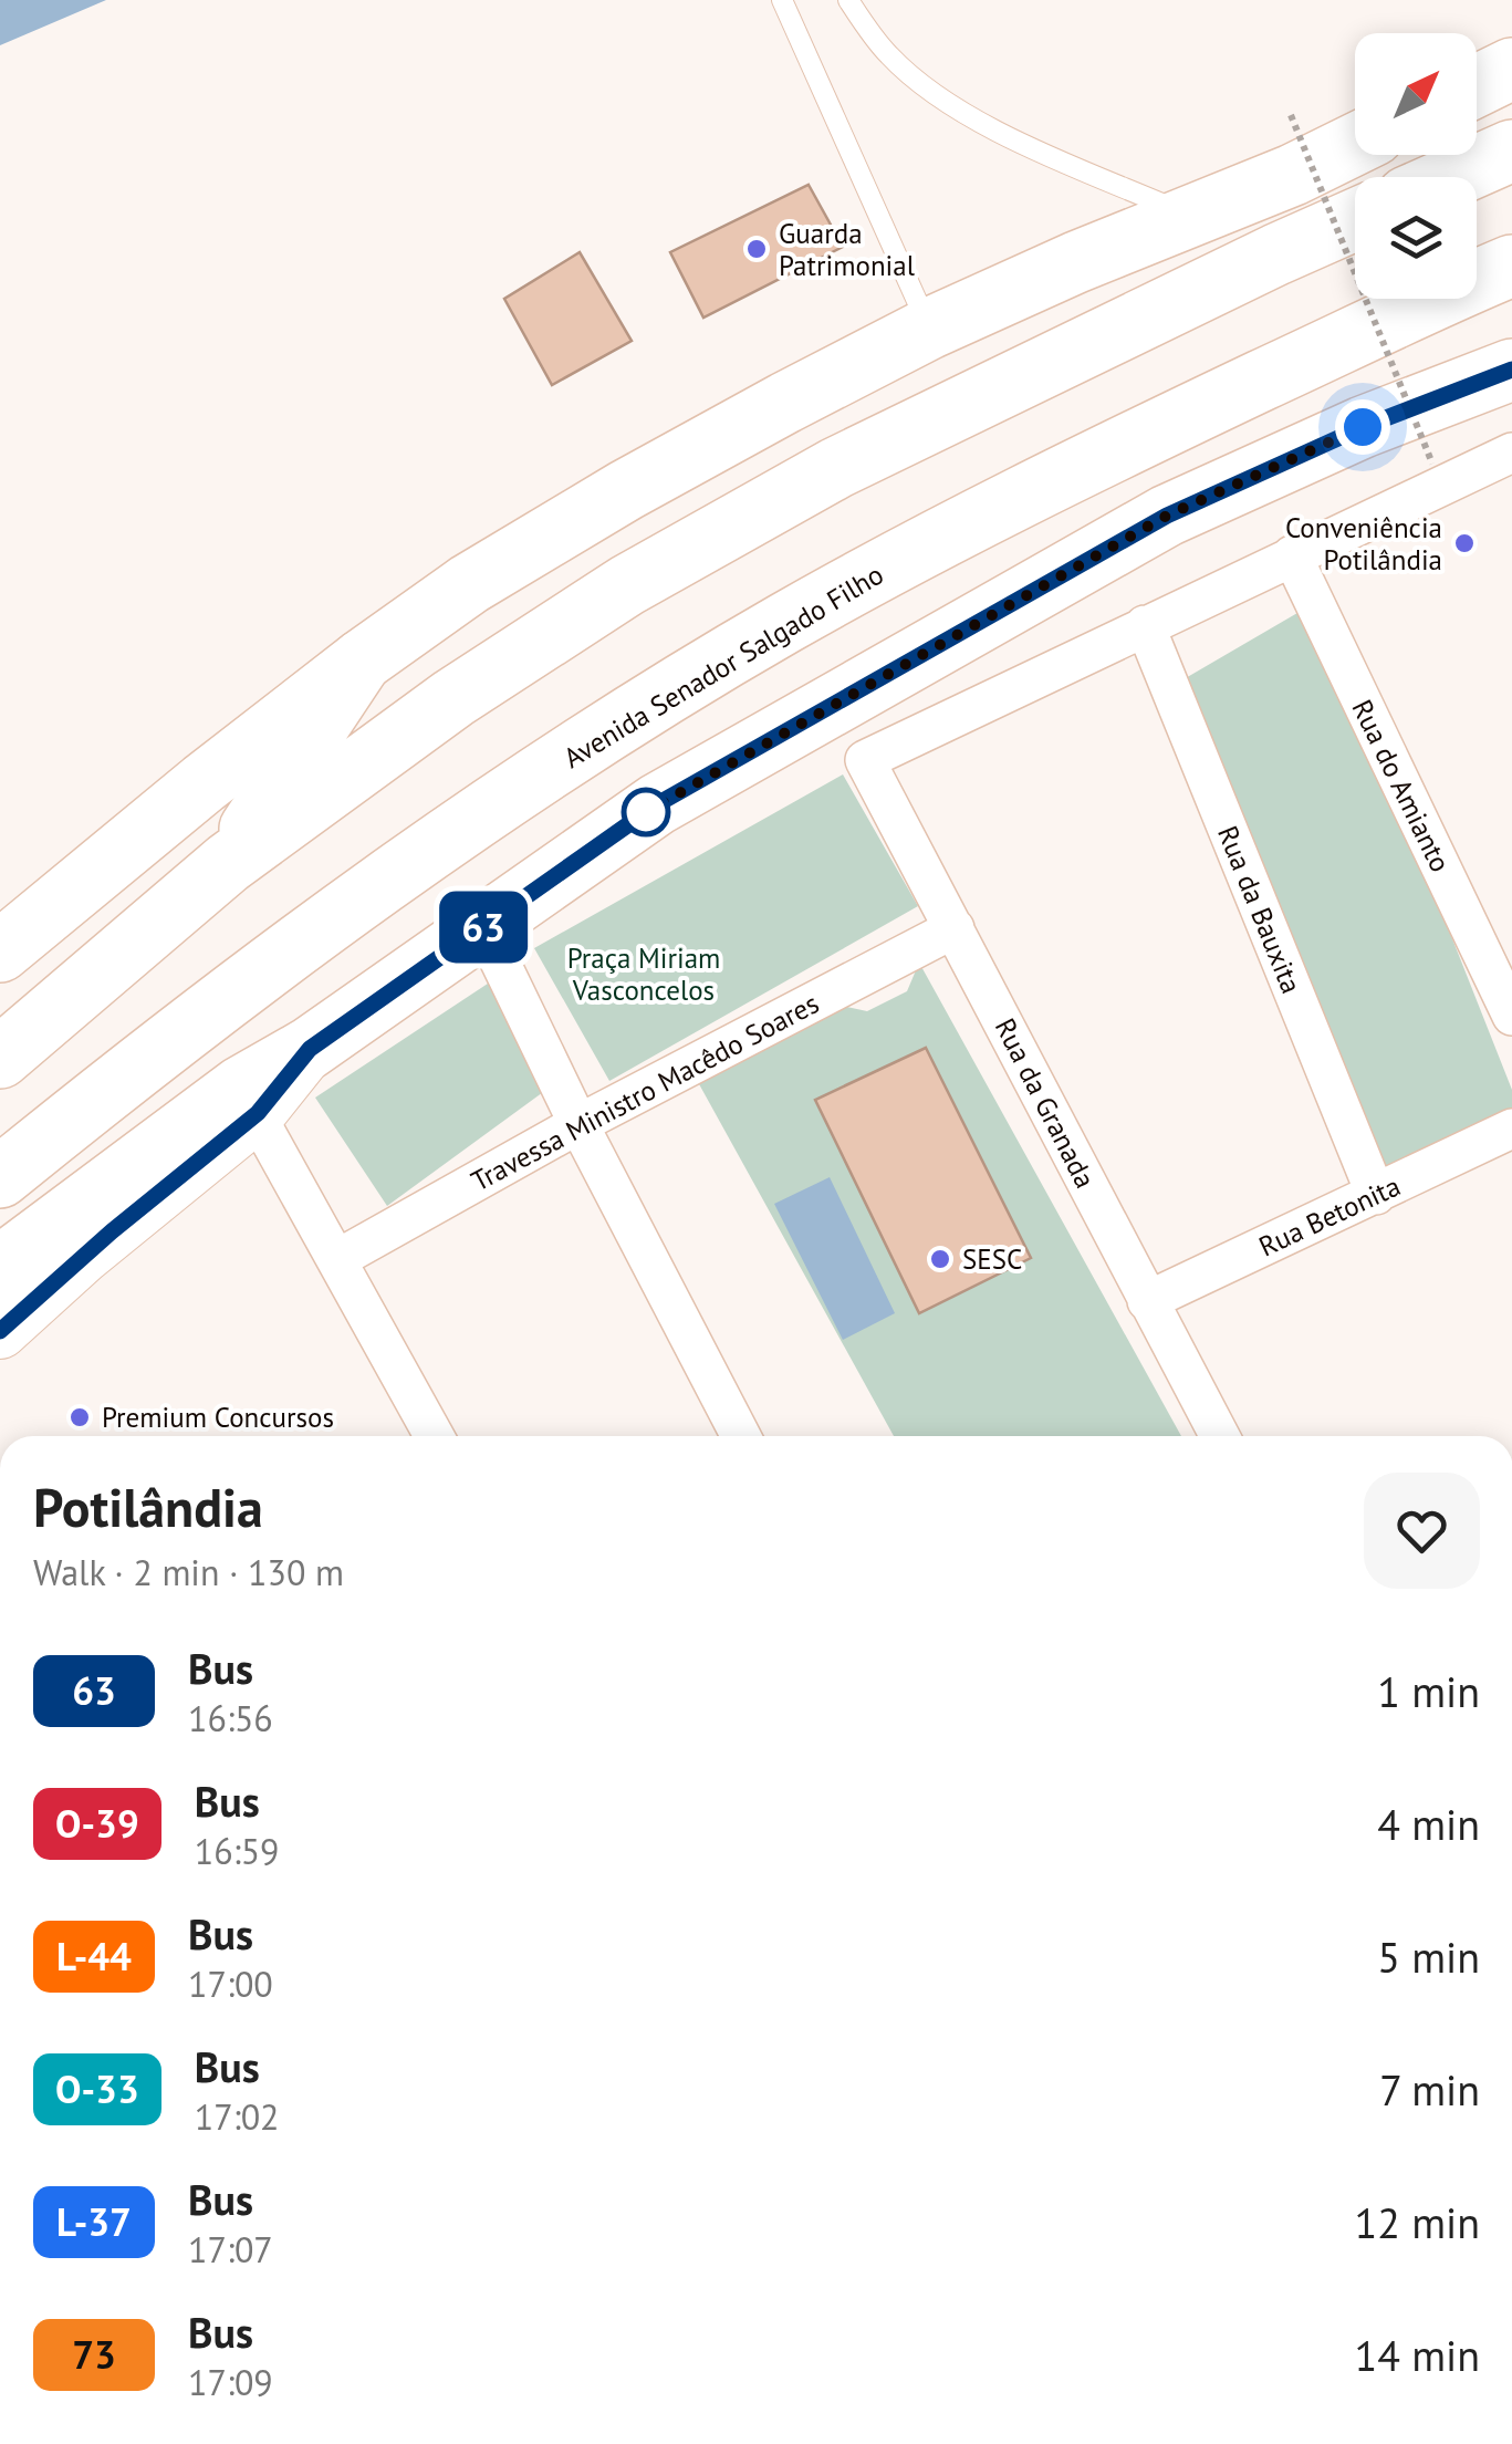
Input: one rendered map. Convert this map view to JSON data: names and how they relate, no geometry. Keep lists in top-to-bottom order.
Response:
{
  "streets": {
    "main road": ["Avenida Senador Salgado Filho"],
    "street": [
      "Rua do Amianto",
      "Rua da Bauxita",
      "Travessa Ministro Macêdo Soares",
      "Rua da Granada",
      "Rua Betonita"
    ]
  },
  "crossings": [
    ["Rua da Bauxita", "Rua da Granada"],
    ["Rua da Bauxita", "Rua Betonita"],
    ["Travessa Ministro Macêdo Soares", "Rua da Granada"],
    ["Rua da Granada", "Rua Betonita"]
  ],
  "parks": ["Praça Miriam Vasconcelos"],
  "places": [
    "Guarda Patrimonial",
    "Conveniência Potilândia",
    "SESC",
    "Premium Concursos"
  ],
  "lines": ["bus line 63"],
  "north": "top right",
  "page": {
    "on_map": "63",
    "heading": ["Potilândia", "Walk · 2 min · 130 m"],
    "list": [
      {
        "mark": "63",
        "name": "Bus",
        "note": "16:56",
        "value": "1 min"
      },
      {
        "mark": "O-39",
        "name": "Bus",
        "note": "16:59",
        "value": "4 min"
      },
      {
        "mark": "L-44",
        "name": "Bus",
        "note": "17:00",
        "value": "5 min"
      },
      {
        "mark": "O-33",
        "name": "Bus",
        "note": "17:02",
        "value": "7 min"
      },
      {
        "mark": "L-37",
        "name": "Bus",
        "note": "17:07",
        "value": "12 min"
      },
      {
        "mark": "73",
        "name": "Bus",
        "note": "17:09",
        "value": "14 min"
      }
    ]
  }
}
